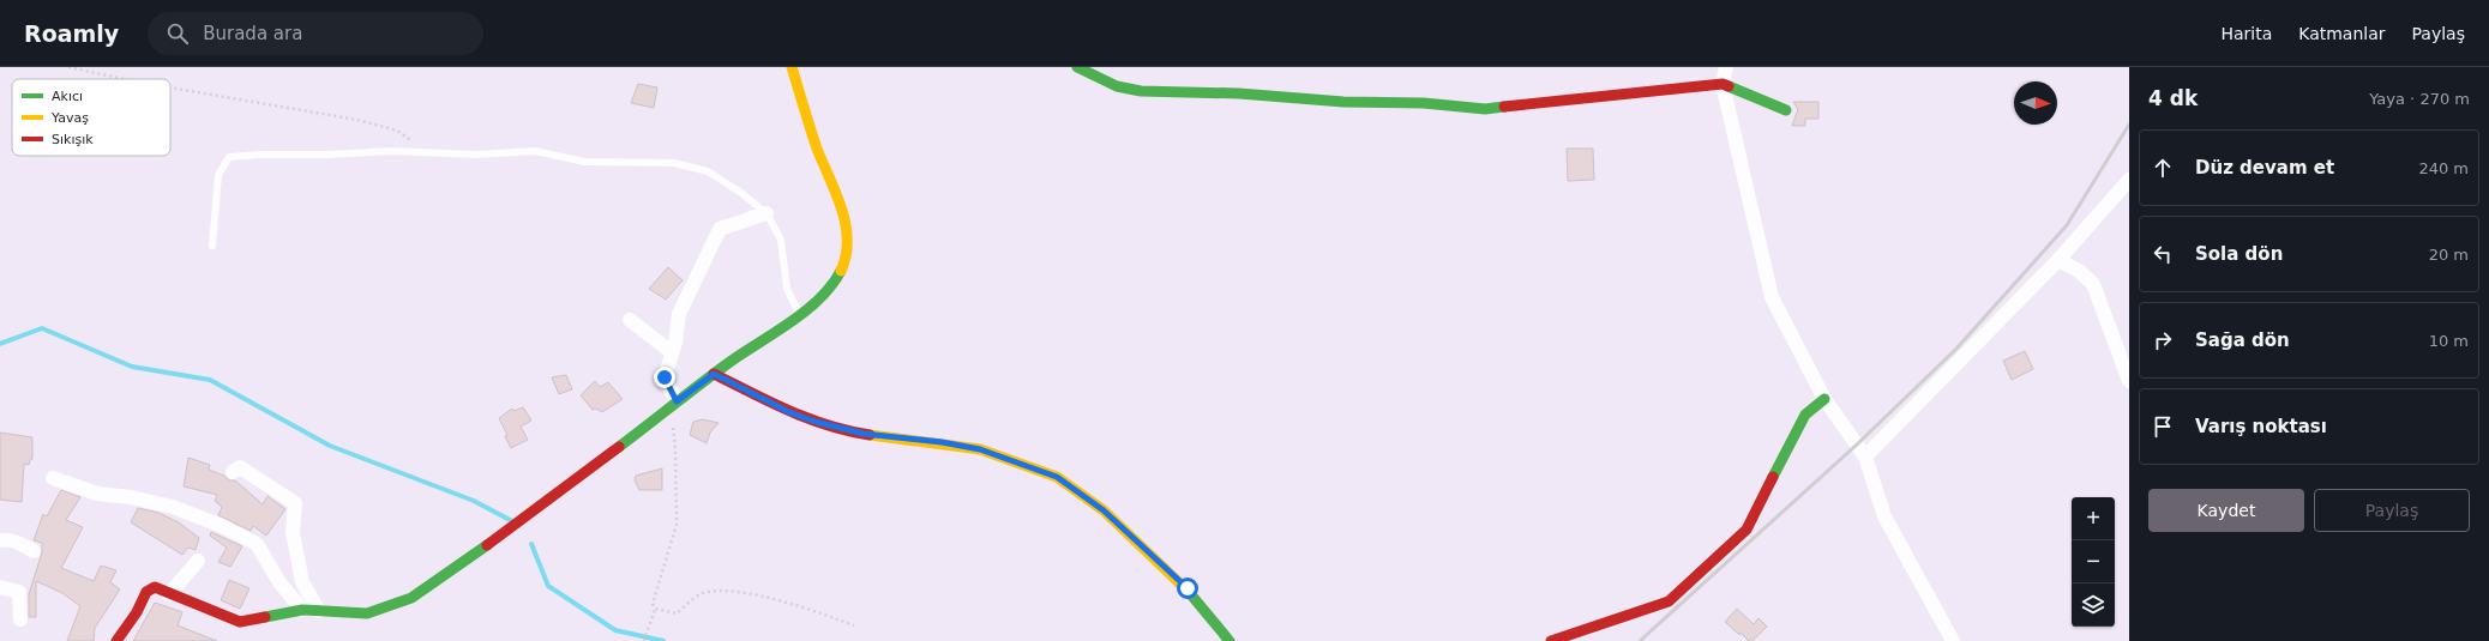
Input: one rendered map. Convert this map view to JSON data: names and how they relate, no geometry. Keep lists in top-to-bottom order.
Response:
{
  "legend": ["Akıcı", "Yavaş", "Sıkışık"],
  "north": "right",
  "page": {
    "header": "Roamly",
    "search": "Burada ara",
    "nav": ["Harita", "Katmanlar", "Paylaş"],
    "heading": ["4 dk", "Yaya · 270 m"],
    "list": [
      ["Düz devam et", "240 m"],
      ["Sola dön", "20 m"],
      ["Sağa dön", "10 m"],
      "Varış noktası"
    ],
    "buttons": ["Kaydet", "Paylaş"],
    "map_buttons": ["+", "−"]
  }
}
